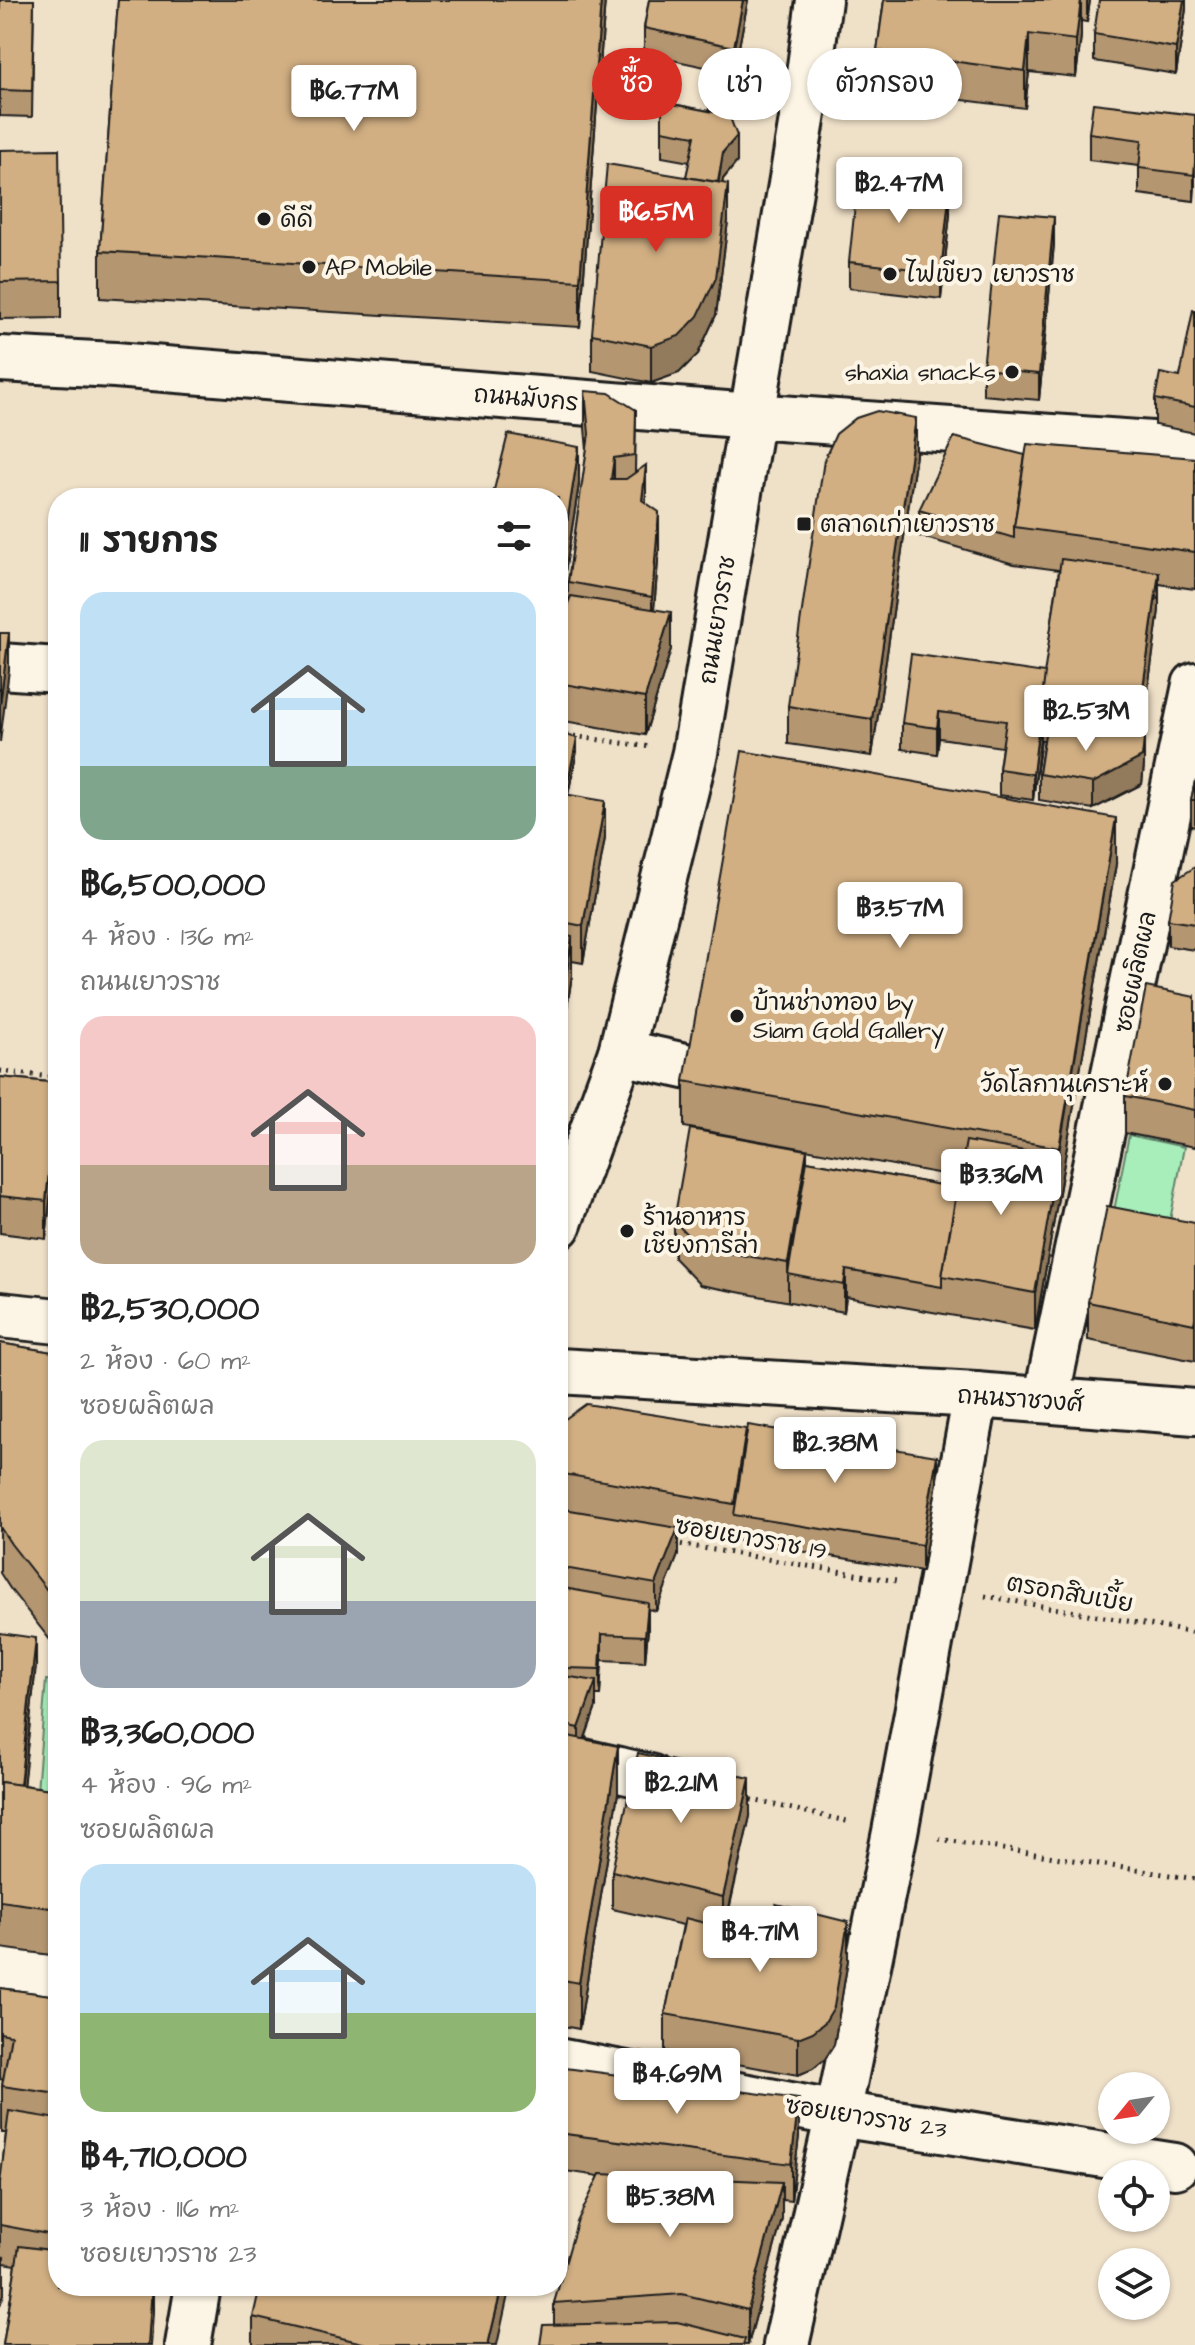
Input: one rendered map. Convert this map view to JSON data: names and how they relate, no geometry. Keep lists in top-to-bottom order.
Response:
{
  "streets": {
    "street": [
      "ถนนมังกร",
      "ถนนเยาวราช",
      "ซอยผลิตผล",
      "ถนนราชวงศ์",
      "ซอยเยาวราช 23"
    ],
    "path": ["ซอยเยาวราช 19", "ตรอกสิบเบี้ย"]
  },
  "crossings": [
    ["ถนนมังกร", "ถนนเยาวราช"],
    ["ซอยผลิตผล", "ถนนราชวงศ์"],
    ["ซอยเยาวราช 19", "ตรอกสิบเบี้ย"]
  ],
  "places": {
    "other": [
      "ดีดี",
      "AP Mobile",
      "ไฟเขียว เยาวราช",
      "shaxia snacks",
      "บ้านช่างทอง by Siam Gold Gallery",
      "วัดโลกานุเคราะห์",
      "ร้านอาหาร เชียงการีล่า"
    ],
    "transit": ["ตลาดเก่าเยาวราช"]
  },
  "north": "bottom left",
  "page": {
    "chip": ["ซื้อ", "เช่า", "ตัวกรอง"],
    "price": [
      "฿6.77M",
      "฿2.47M",
      "฿6.5M",
      "฿2.53M",
      "฿3.57M",
      "฿3.36M",
      "฿2.38M",
      "฿2.21M",
      "฿4.71M",
      "฿4.69M",
      "฿5.38M"
    ],
    "heading": "11 รายการ",
    "list": [
      {
        "name": "฿6,500,000",
        "note": "4 ห้อง · 136 m² · ถนนเยาวราช"
      },
      {
        "name": "฿2,530,000",
        "note": "2 ห้อง · 60 m² · ซอยผลิตผล"
      },
      {
        "name": "฿3,360,000",
        "note": "4 ห้อง · 96 m² · ซอยผลิตผล"
      },
      {
        "name": "฿4,710,000",
        "note": "3 ห้อง · 116 m² · ซอยเยาวราช 23"
      }
    ]
  }
}
